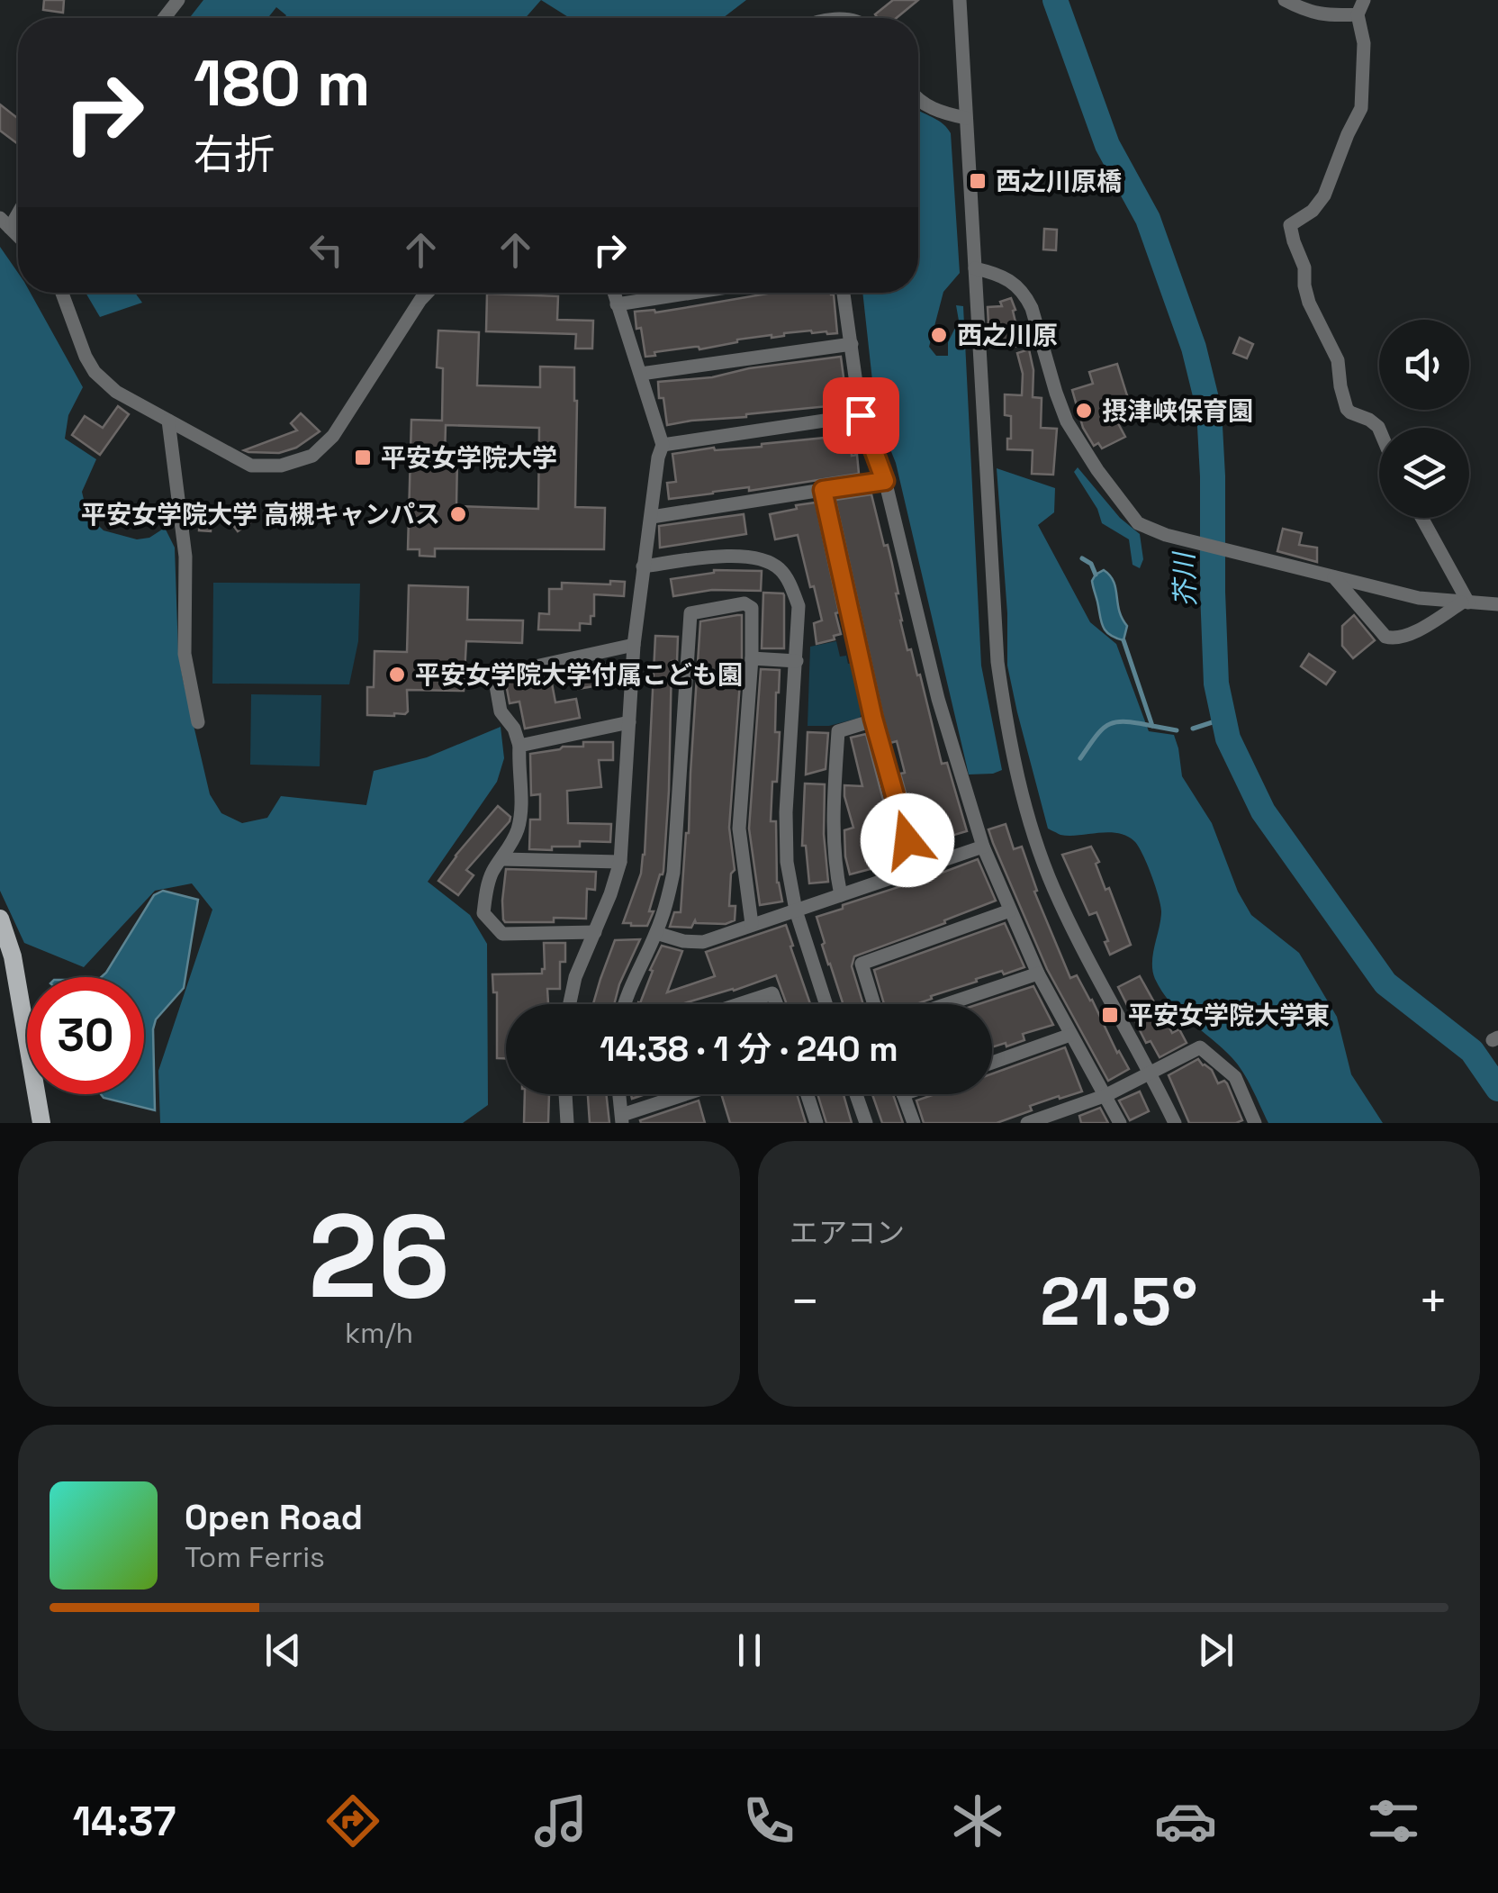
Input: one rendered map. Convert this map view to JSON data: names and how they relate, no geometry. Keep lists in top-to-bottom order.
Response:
{
  "water": ["芥川"],
  "places": {
    "transit": ["西之川原橋", "平安女学院大学", "平安女学院大学東"],
    "other": [
      "西之川原",
      "摂津峡保育園",
      "平安女学院大学 高槻キャンパス",
      "平安女学院大学付属こども園"
    ]
  },
  "page": {
    "turn": ["180 m", "右折"],
    "limit": "30",
    "trip": "14:38 · 1 分 · 240 m",
    "tile": [
      ["26", "km/h"],
      "エアコン"
    ],
    "heat": ["−", "21.5°", "+"],
    "song": ["Open Road", "Tom Ferris"],
    "tabs": "14:37"
  }
}
